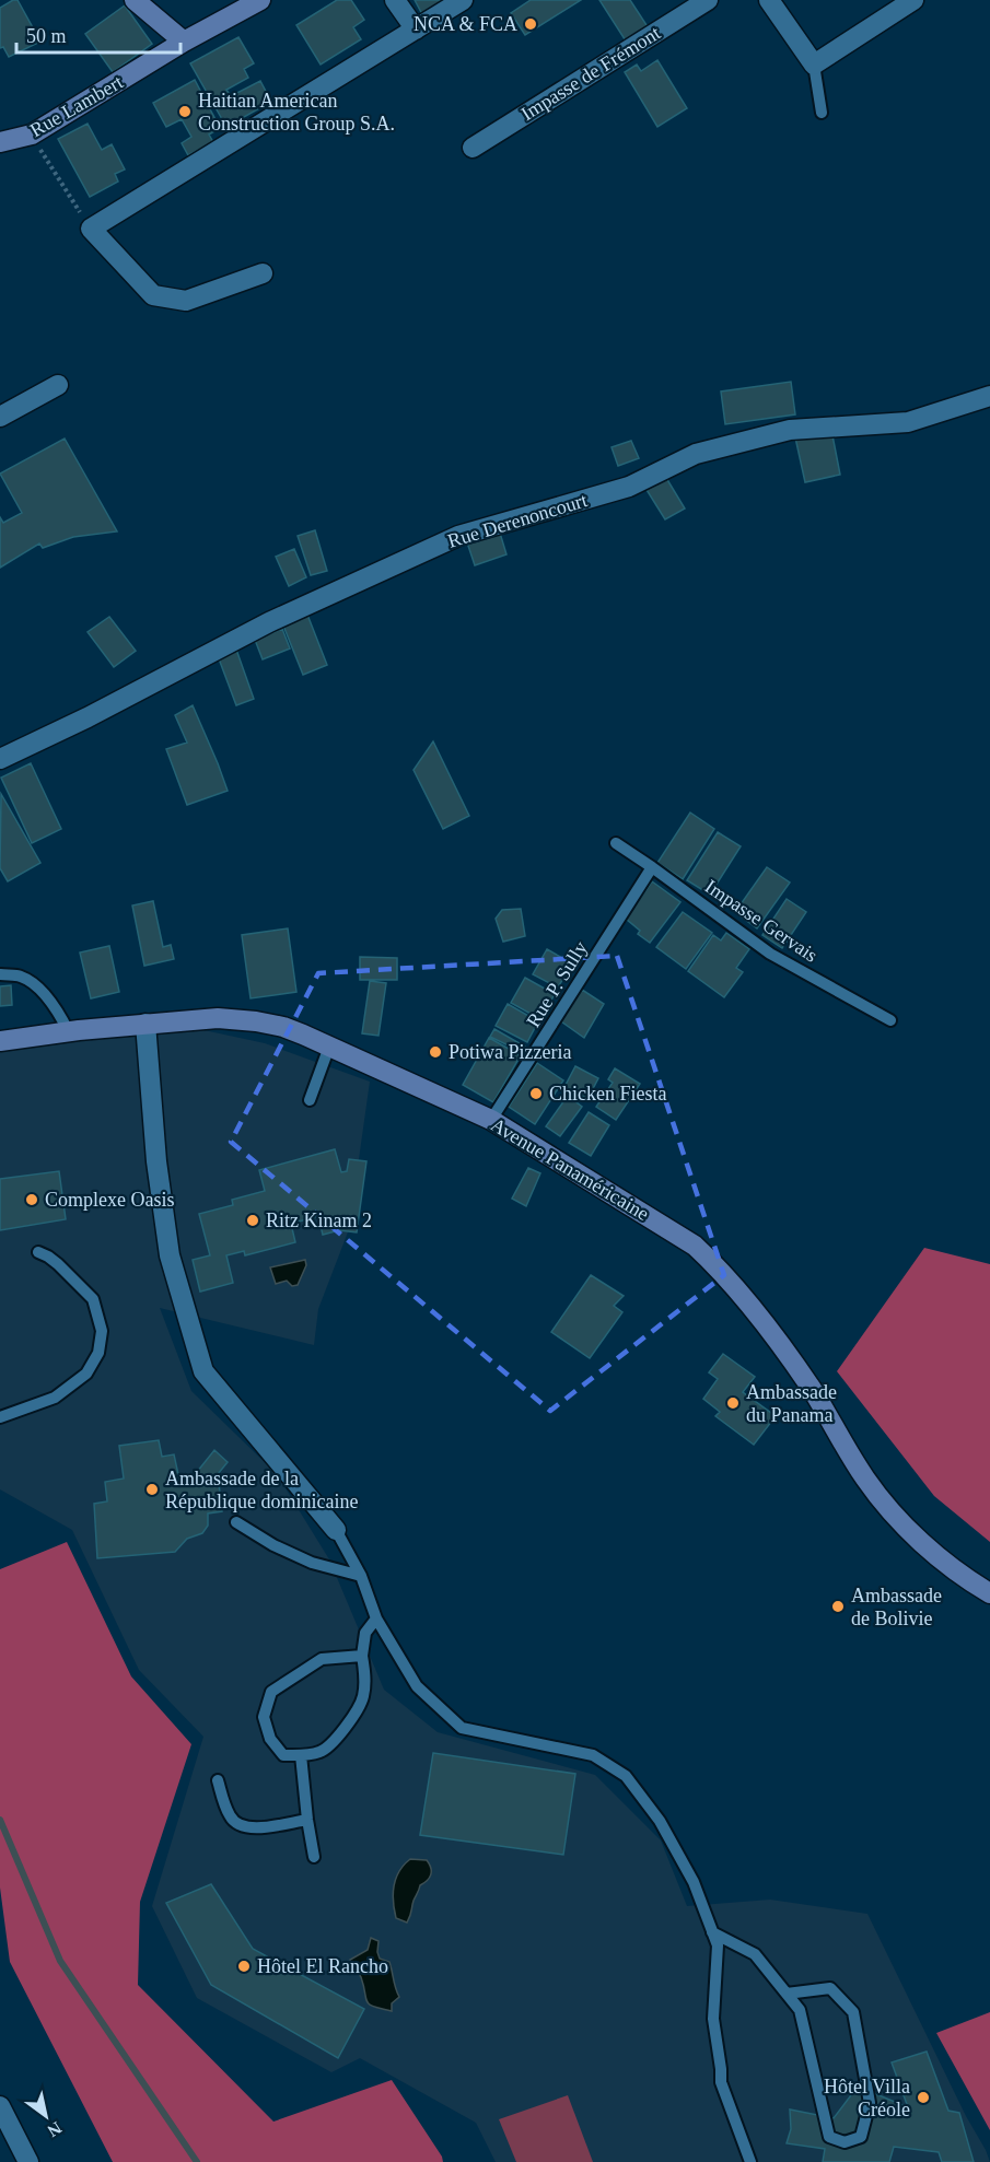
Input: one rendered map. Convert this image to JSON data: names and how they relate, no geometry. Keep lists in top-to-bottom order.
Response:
{
  "streets": {
    "main road": ["Rue Lambert", "Avenue Panaméricaine"],
    "street": ["Impasse de Frémont", "Rue Derenoncourt"],
    "lane": ["Impasse Gervais", "Rue P. Sully"]
  },
  "crossings": [
    ["Impasse Gervais", "Rue P. Sully"],
    ["Rue P. Sully", "Avenue Panaméricaine"]
  ],
  "places": [
    "NCA & FCA",
    "Haitian American Construction Group S.A.",
    "Potiwa Pizzeria",
    "Chicken Fiesta",
    "Complexe Oasis",
    "Ritz Kinam 2",
    "Ambassade du Panama",
    "Ambassade de la République dominicaine",
    "Ambassade de Bolivie",
    "Hôtel El Rancho",
    "Hôtel Villa Créole"
  ],
  "scale_bar": "50 m",
  "north": "bottom right"
}
